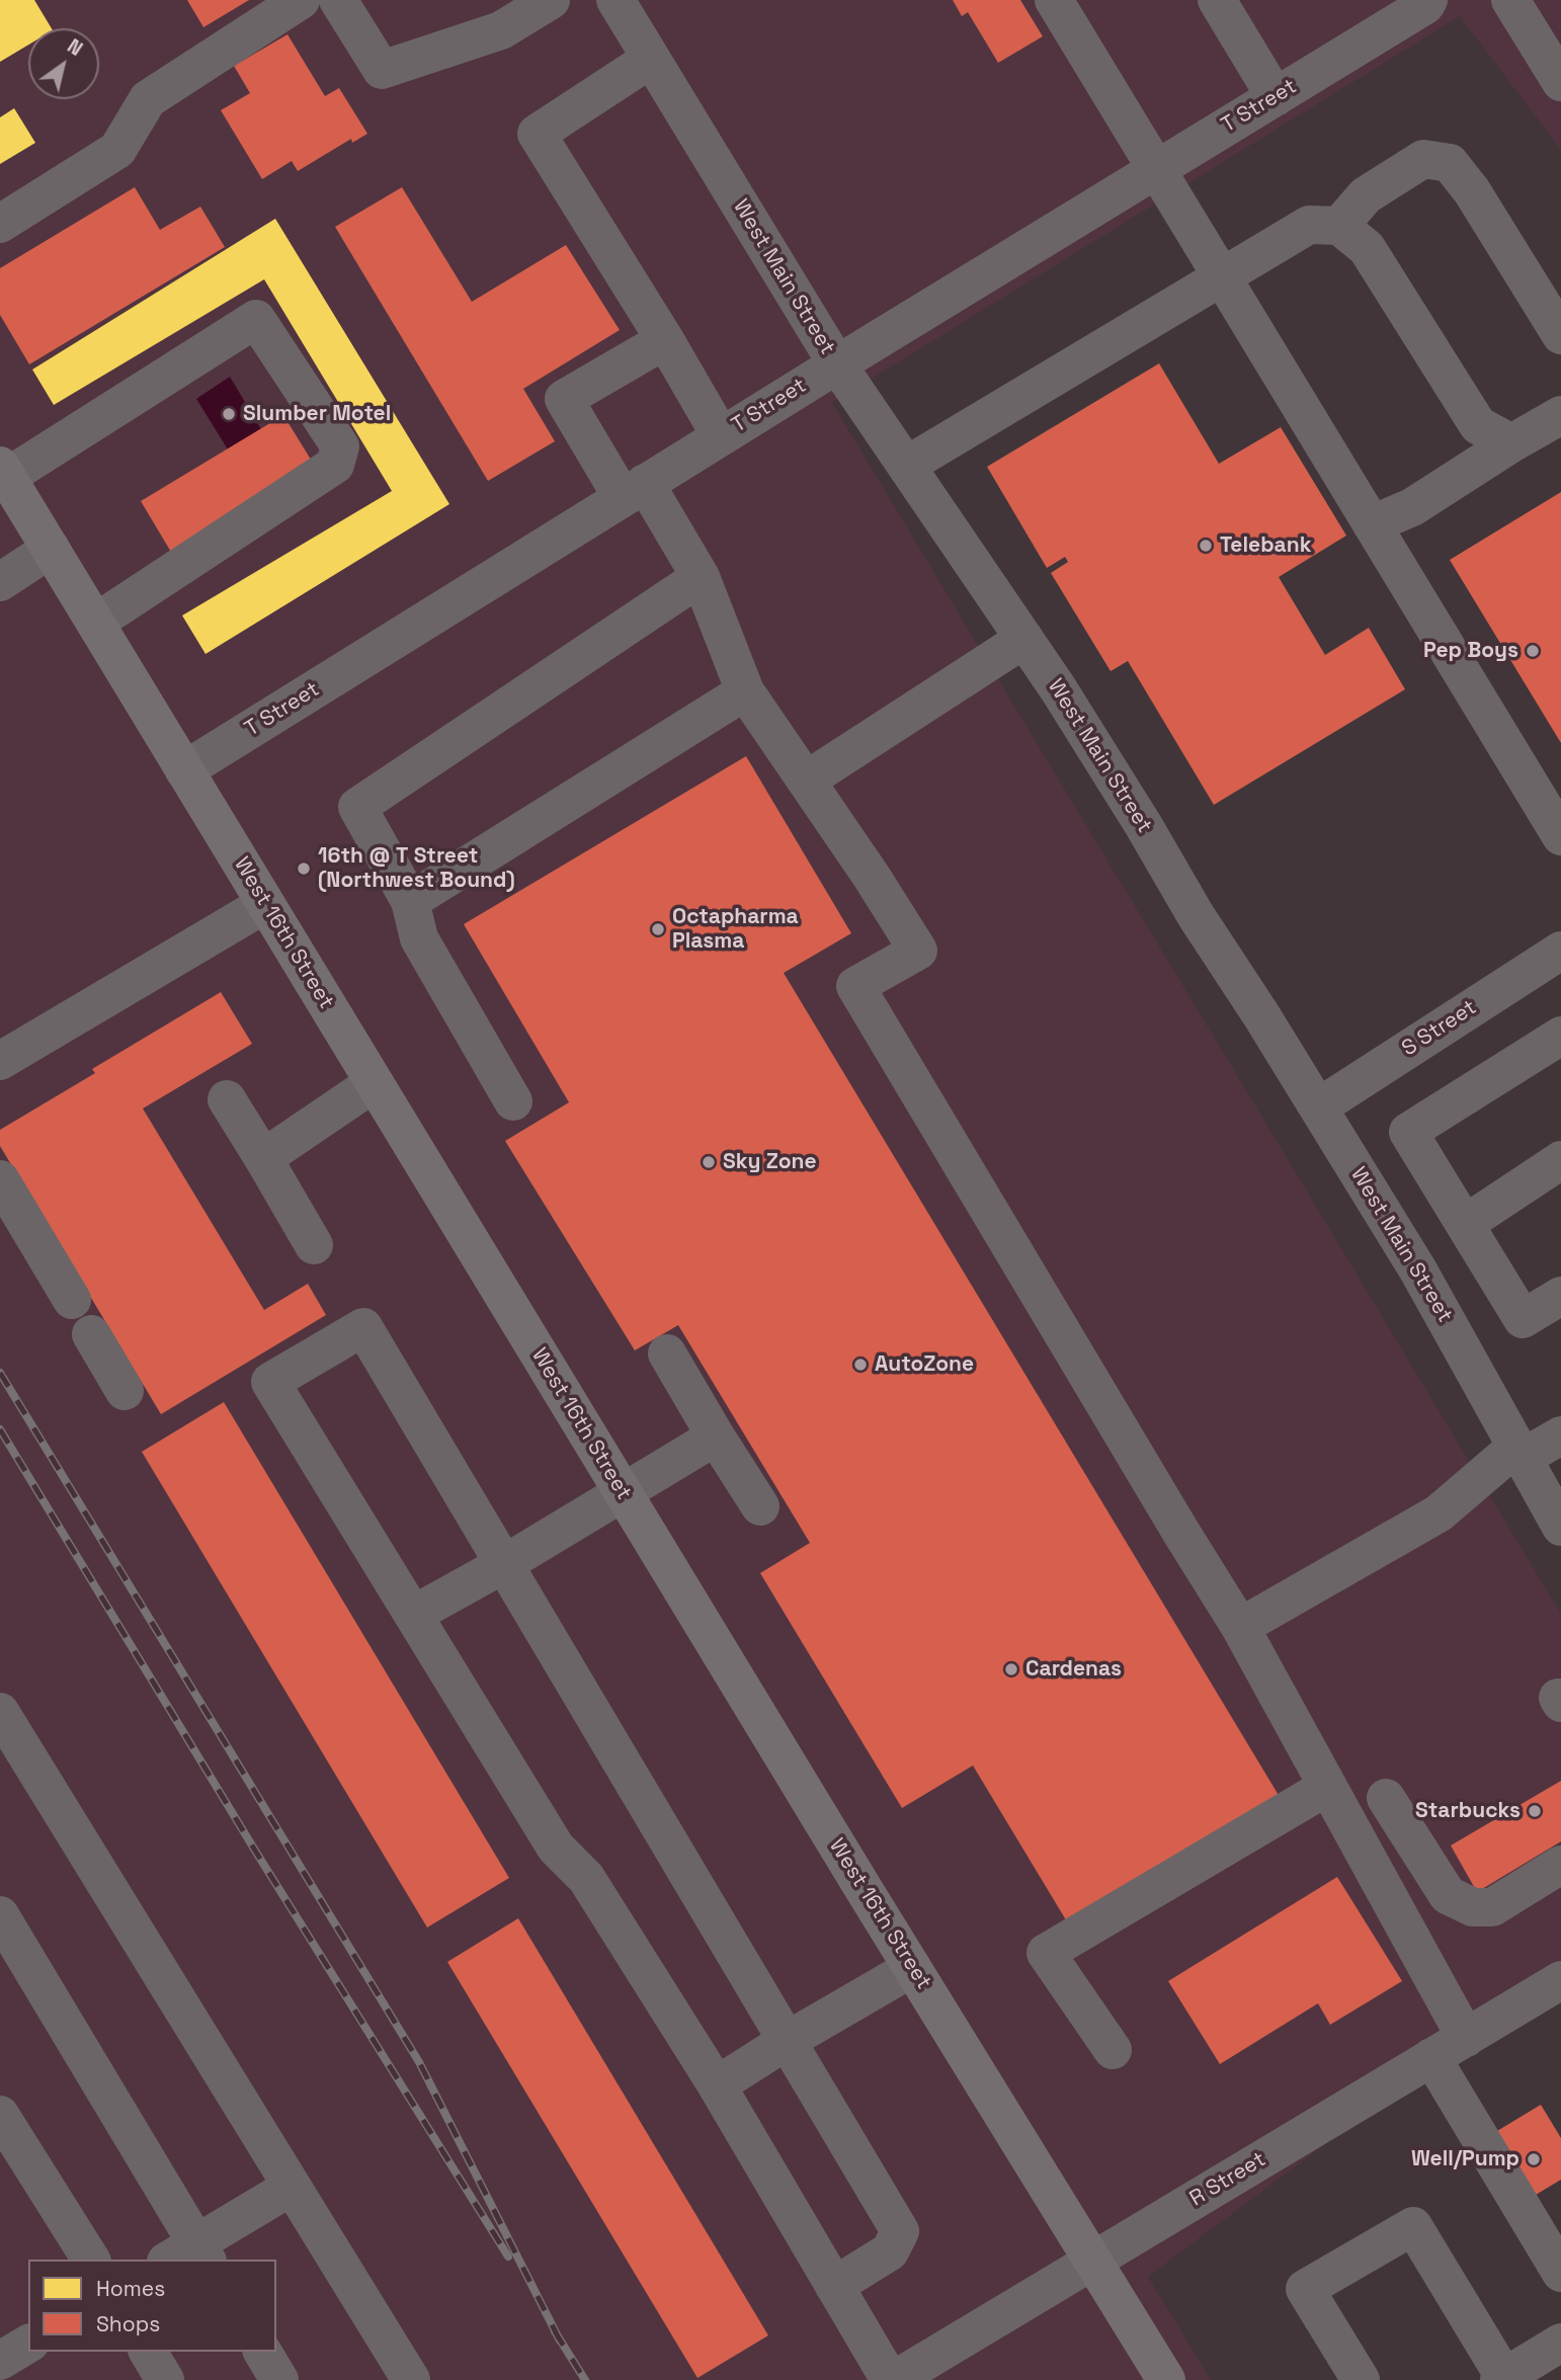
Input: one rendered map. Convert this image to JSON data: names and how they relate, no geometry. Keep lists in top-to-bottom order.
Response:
{
  "streets": {
    "main road": ["West 16th Street"],
    "street": [
      "T Street",
      "West Main Street",
      "S Street",
      "R Street"
    ]
  },
  "crossings": [
    ["T Street", "West Main Street"],
    ["T Street", "West 16th Street"],
    ["West Main Street", "S Street"],
    ["West 16th Street", "R Street"]
  ],
  "places": [
    "Slumber Motel",
    "Telebank",
    "Pep Boys",
    "16th @ T Street (Northwest Bound)",
    "Octapharma Plasma",
    "Sky Zone",
    "AutoZone",
    "Cardenas",
    "Starbucks",
    "Well/Pump"
  ],
  "legend": ["Homes", "Shops"],
  "north": "top right"
}
